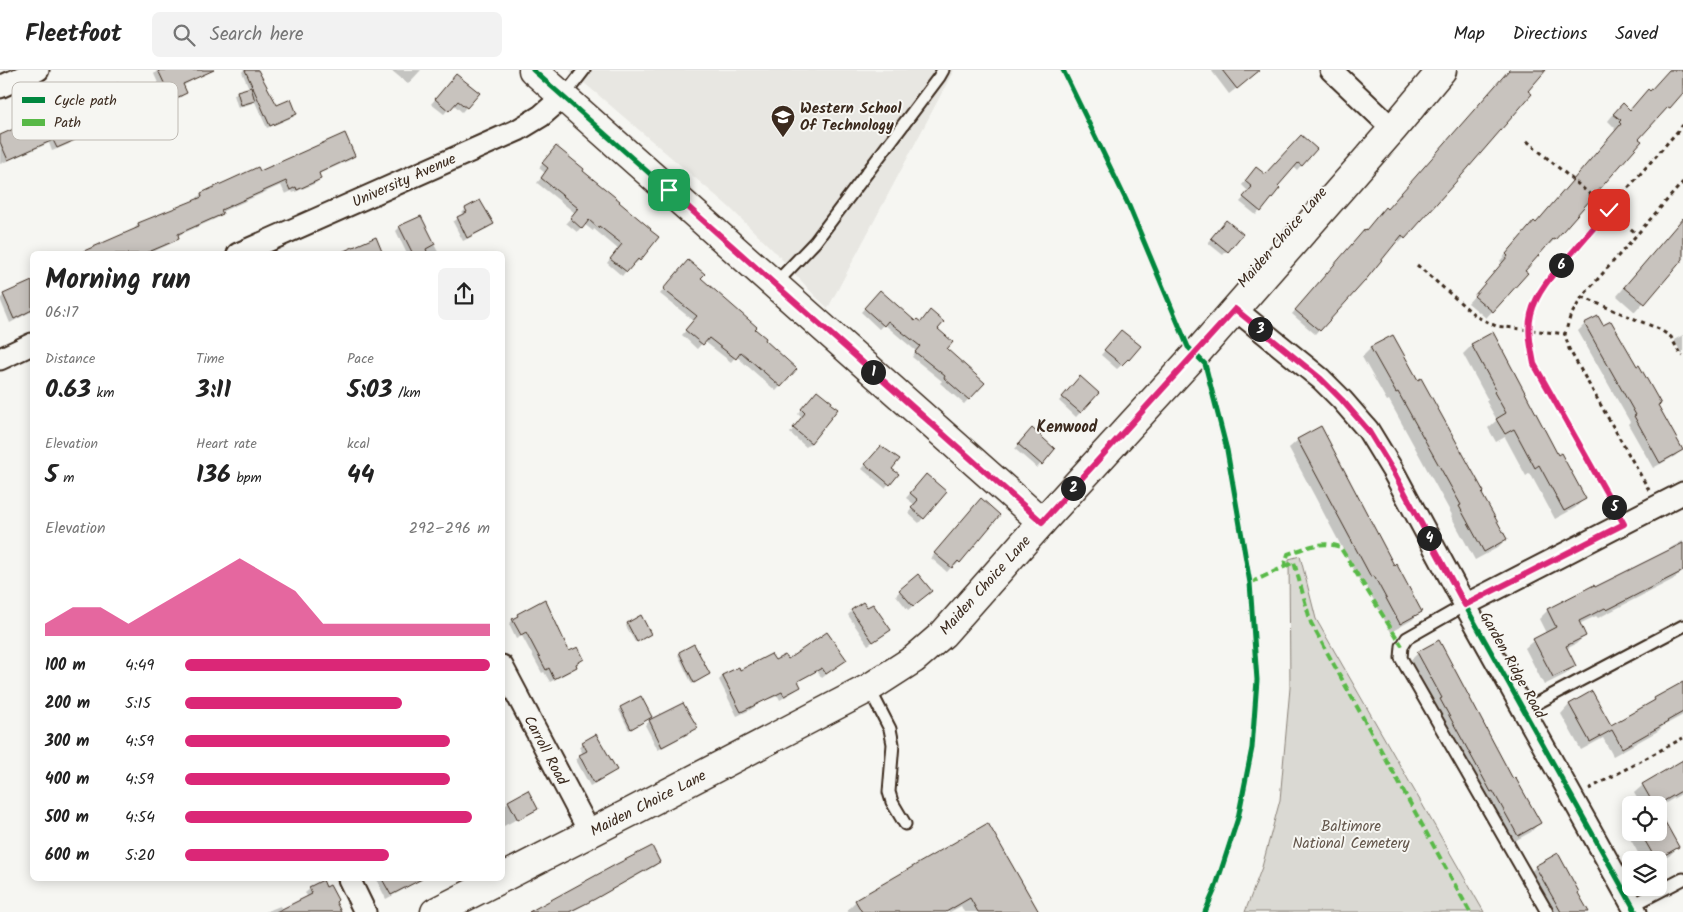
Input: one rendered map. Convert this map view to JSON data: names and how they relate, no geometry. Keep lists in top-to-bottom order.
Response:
{
  "streets": {
    "main road": ["Maiden Choice Lane"],
    "street": ["University Avenue", "Garden Ridge Road", "Carroll Road"]
  },
  "crossings": [
    ["Maiden Choice Lane", "Garden Ridge Road"],
    ["Maiden Choice Lane", "Carroll Road"]
  ],
  "districts": ["Kenwood"],
  "parks": ["Baltimore National Cemetery"],
  "places": {
    "school or university": ["Western School Of Technology"]
  },
  "legend": ["Cycle path", "Path"],
  "page": {
    "header": "Fleetfoot",
    "search": "Search here",
    "nav": ["Map", "Directions", "Saved"],
    "heading": ["Morning run", "06:17"],
    "pins": [
      "6",
      "3",
      "1",
      "2",
      "5",
      "4"
    ],
    "stats": [
      ["Distance", "0.63 km"],
      ["Time", "3:11"],
      ["Pace", "5:03 /km"],
      ["Elevation", "5 m"],
      ["Heart rate", "136 bpm"],
      ["kcal", "44"]
    ],
    "chart": ["Elevation", "292–296 m"],
    "list": [
      {
        "name": "100 m",
        "note": "4:49"
      },
      {
        "name": "200 m",
        "note": "5:15"
      },
      {
        "name": "300 m",
        "note": "4:59"
      },
      {
        "name": "400 m",
        "note": "4:59"
      },
      {
        "name": "500 m",
        "note": "4:54"
      },
      {
        "name": "600 m",
        "note": "5:20"
      }
    ]
  }
}
